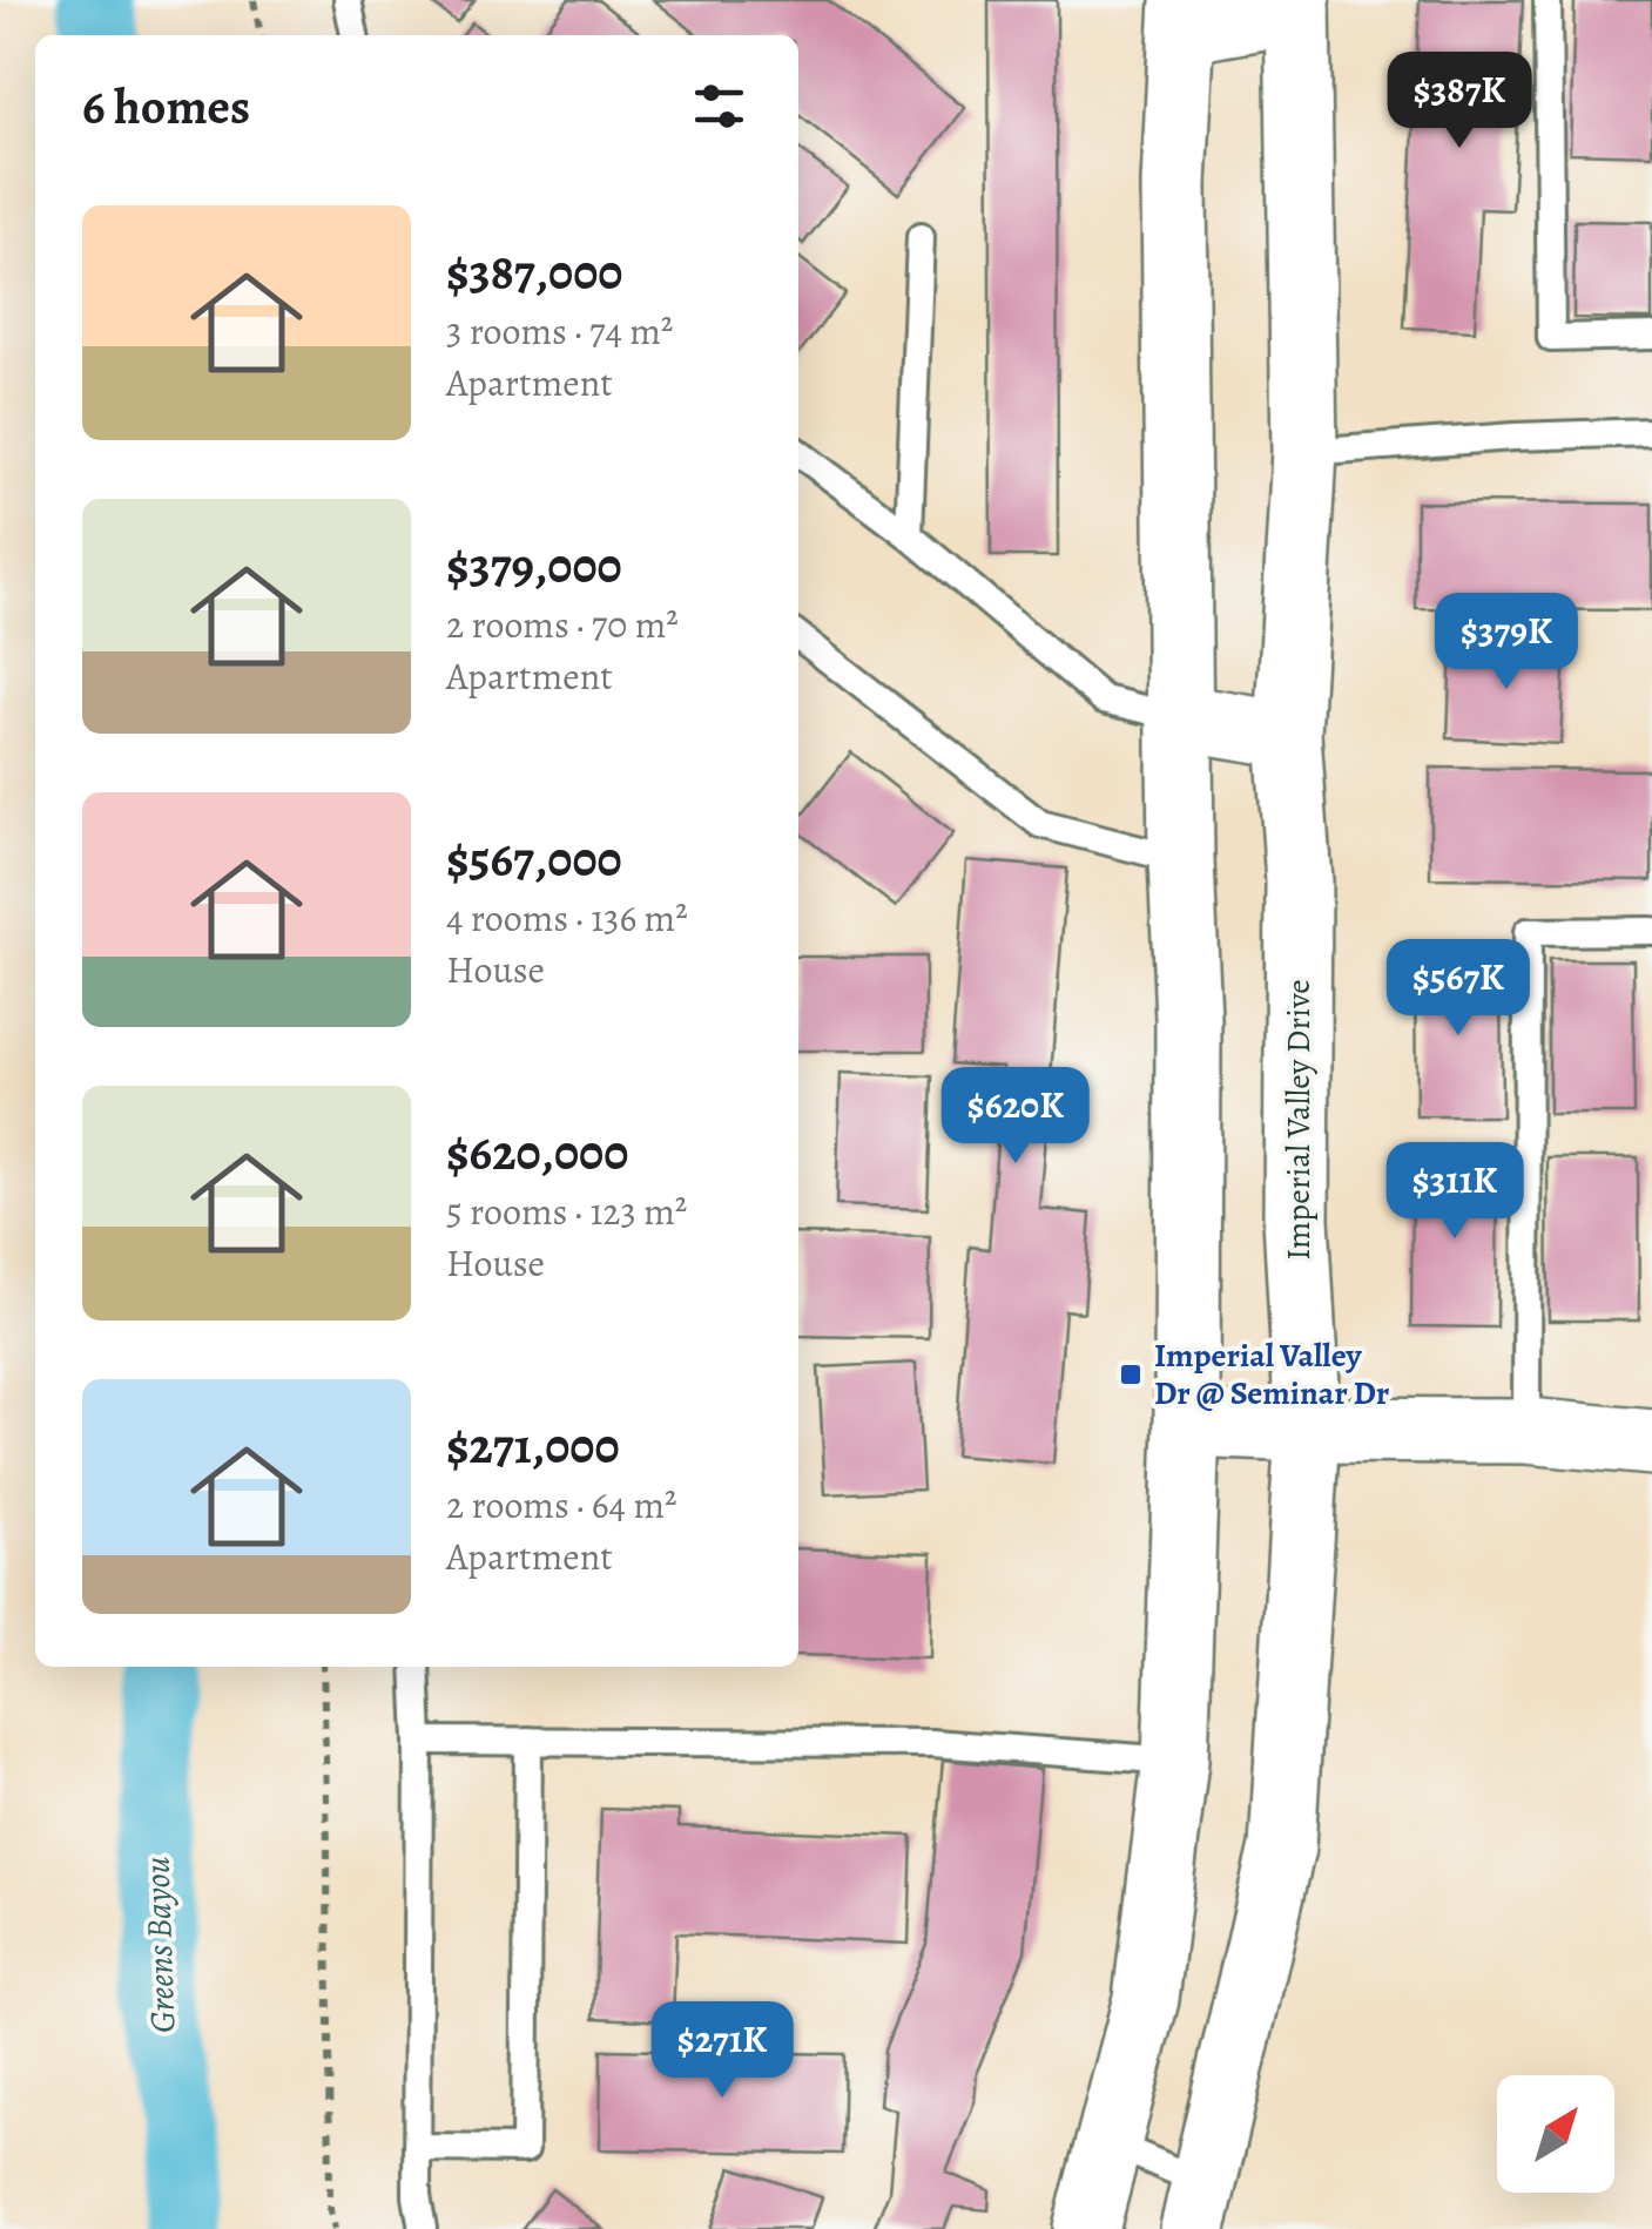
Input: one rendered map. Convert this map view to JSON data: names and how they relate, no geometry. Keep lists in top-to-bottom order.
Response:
{
  "streets": {
    "main road": ["Imperial Valley Drive"]
  },
  "water": ["Greens Bayou"],
  "places": {
    "transit": ["Imperial Valley Dr @ Seminar Dr"]
  },
  "north": "top right",
  "page": {
    "heading": "6 homes",
    "price": [
      "$387K",
      "$379K",
      "$567K",
      "$620K",
      "$311K",
      "$271K"
    ],
    "list": [
      {
        "name": "$387,000",
        "note": "3 rooms · 74 m² · Apartment"
      },
      {
        "name": "$379,000",
        "note": "2 rooms · 70 m² · Apartment"
      },
      {
        "name": "$567,000",
        "note": "4 rooms · 136 m² · House"
      },
      {
        "name": "$620,000",
        "note": "5 rooms · 123 m² · House"
      },
      {
        "name": "$271,000",
        "note": "2 rooms · 64 m² · Apartment"
      }
    ]
  }
}
